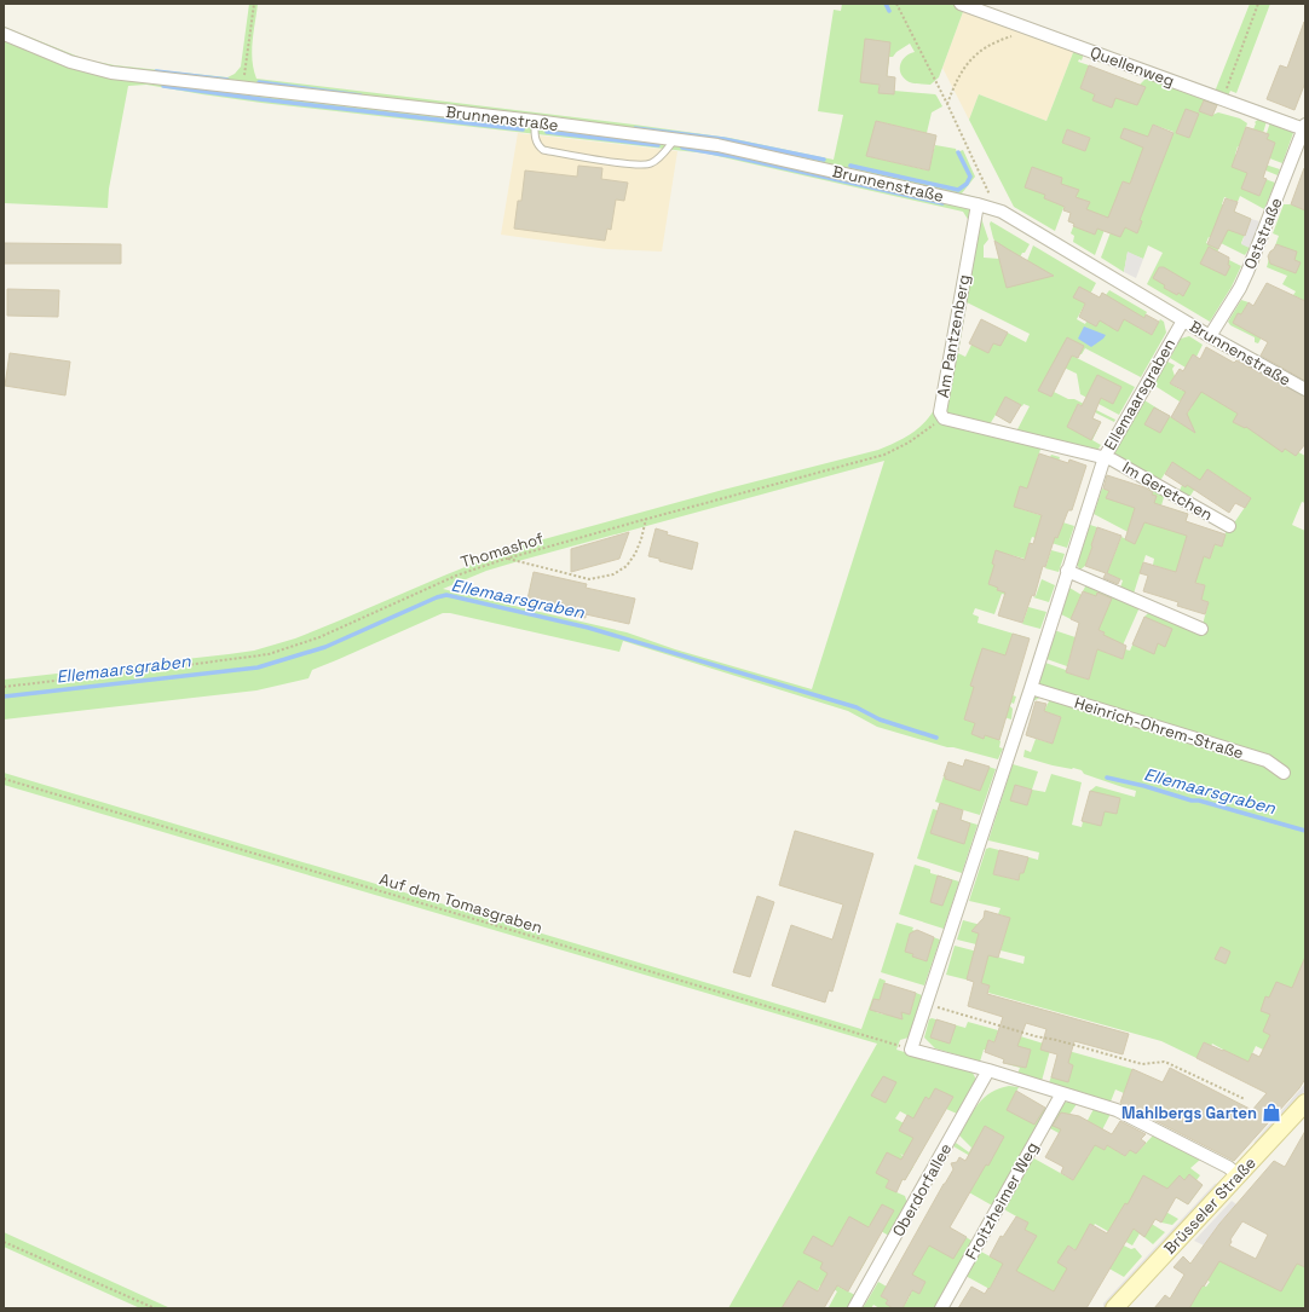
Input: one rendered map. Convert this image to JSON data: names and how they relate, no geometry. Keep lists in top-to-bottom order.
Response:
{
  "streets": {
    "street": [
      "Quellenweg",
      "Brunnenstraße",
      "Oststraße",
      "Am Pantzenberg",
      "Ellemaarsgraben",
      "Im Geretchen",
      "Heinrich-Ohrem-Straße",
      "Oberdorfallee",
      "Froitzheimer Weg",
      "Brüsseler Straße"
    ],
    "path": ["Thomashof", "Auf dem Tomasgraben"]
  },
  "crossings": [
    ["Quellenweg", "Oststraße"],
    ["Brunnenstraße", "Oststraße"],
    ["Brunnenstraße", "Am Pantzenberg"],
    ["Brunnenstraße", "Ellemaarsgraben"],
    ["Am Pantzenberg", "Ellemaarsgraben"],
    ["Am Pantzenberg", "Im Geretchen"],
    ["Am Pantzenberg", "Thomashof"],
    ["Ellemaarsgraben", "Im Geretchen"],
    ["Ellemaarsgraben", "Heinrich-Ohrem-Straße"],
    ["Ellemaarsgraben", "Auf dem Tomasgraben"]
  ],
  "water": ["Ellemaarsgraben"],
  "places": {
    "shop": ["Mahlbergs Garten"]
  }
}
